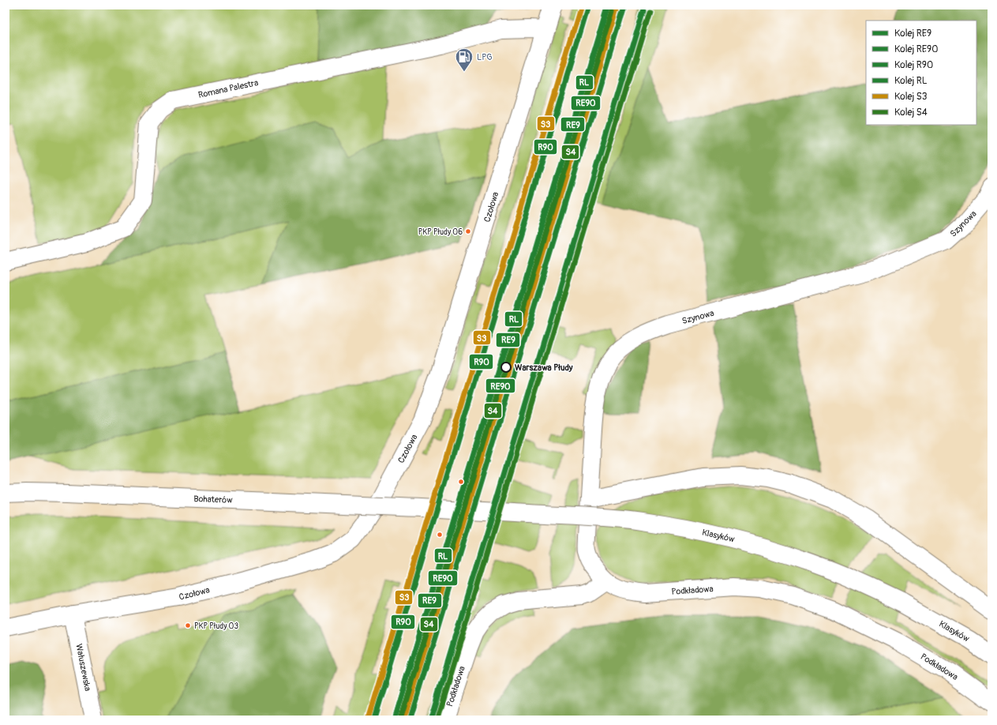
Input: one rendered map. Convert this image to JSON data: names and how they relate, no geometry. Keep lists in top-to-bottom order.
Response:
{
  "streets": {
    "street": [
      "Romana Palestra",
      "Czołowa",
      "Szynowa",
      "Bohaterów",
      "Klasyków",
      "Podkładowa",
      "Wałuszewska"
    ]
  },
  "crossings": [
    ["Romana Palestra", "Czołowa"],
    ["Czołowa", "Wałuszewska"],
    ["Szynowa", "Podkładowa"],
    ["Bohaterów", "Klasyków"]
  ],
  "places": {
    "fuel station": ["LPG"],
    "other": ["PKP Płudy 06", "Warszawa Płudy", "PKP Płudy 03"]
  },
  "lines": [
    "rail line RE9",
    "rail line R90",
    "rail line S3",
    "rail line RE90",
    "rail line RL",
    "rail line S4"
  ],
  "legend": [
    "Kolej RE9",
    "Kolej RE90",
    "Kolej R90",
    "Kolej RL",
    "Kolej S3",
    "Kolej S4"
  ]
}
